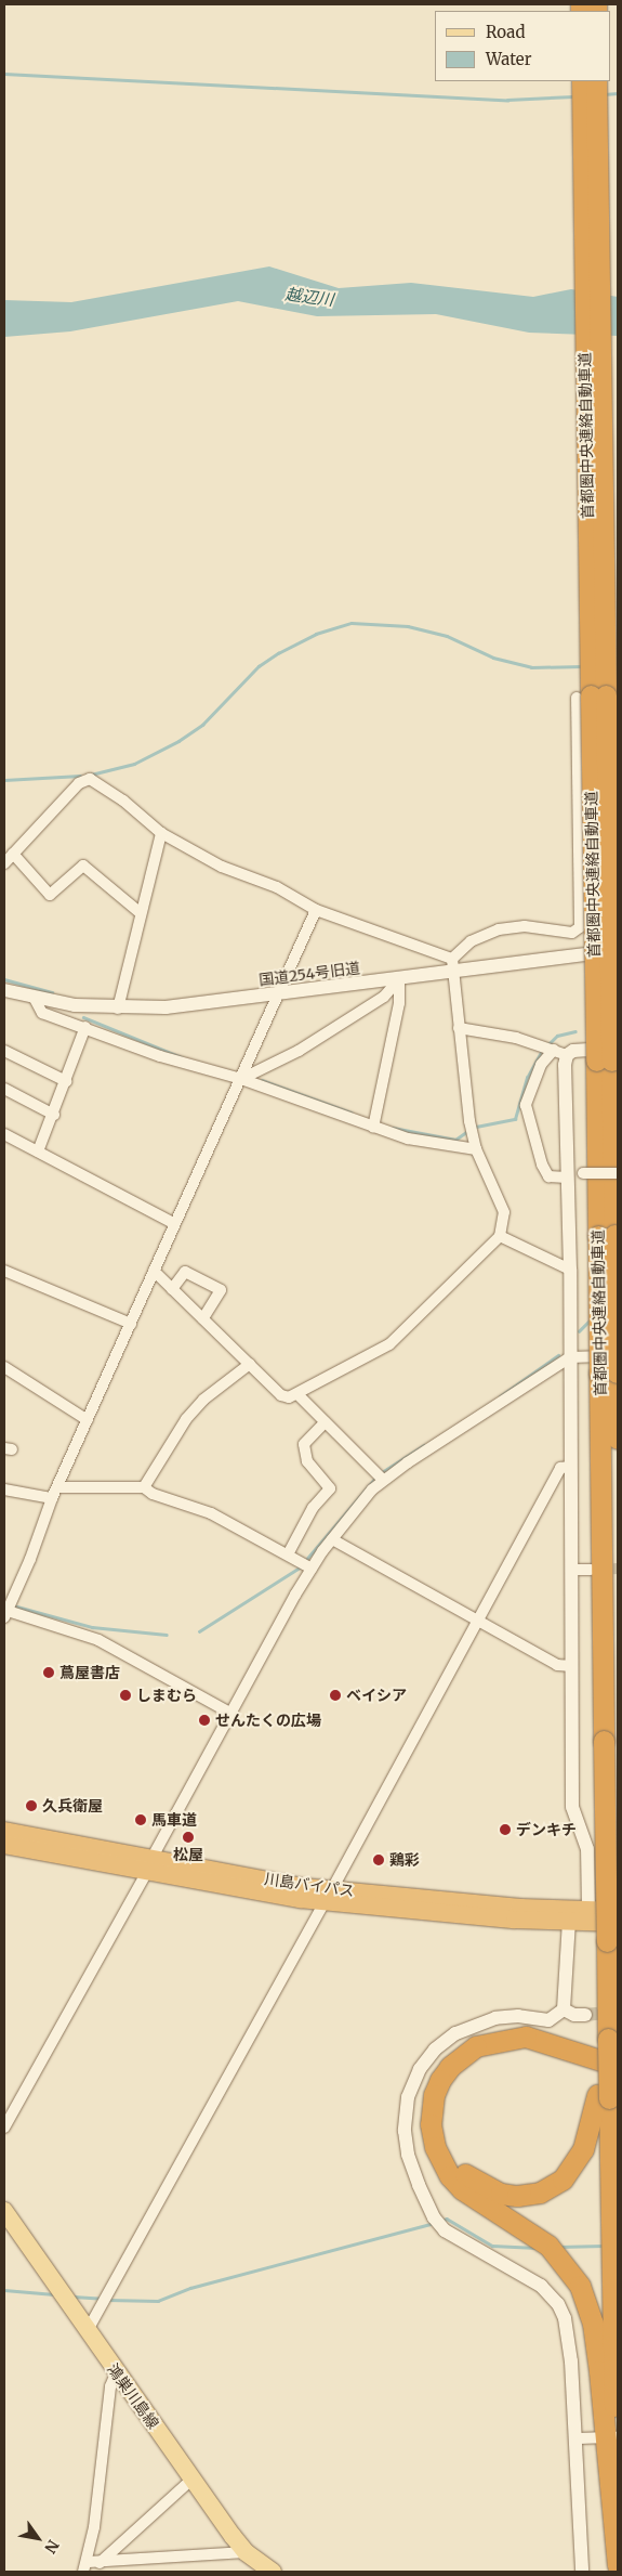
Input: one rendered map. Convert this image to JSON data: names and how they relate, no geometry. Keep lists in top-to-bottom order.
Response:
{
  "streets": {
    "highway": ["首都圏中央連絡自動車道", "川島バイパス"],
    "main road": ["鴻巣川島線"],
    "street": ["国道254号旧道"]
  },
  "water": ["越辺川"],
  "places": [
    "蔦屋書店",
    "しまむら",
    "ベイシア",
    "せんたくの広場",
    "久兵衛屋",
    "馬車道",
    "デンキチ",
    "松屋",
    "鶏彩"
  ],
  "legend": ["Road", "Water"],
  "north": "bottom right"
}
